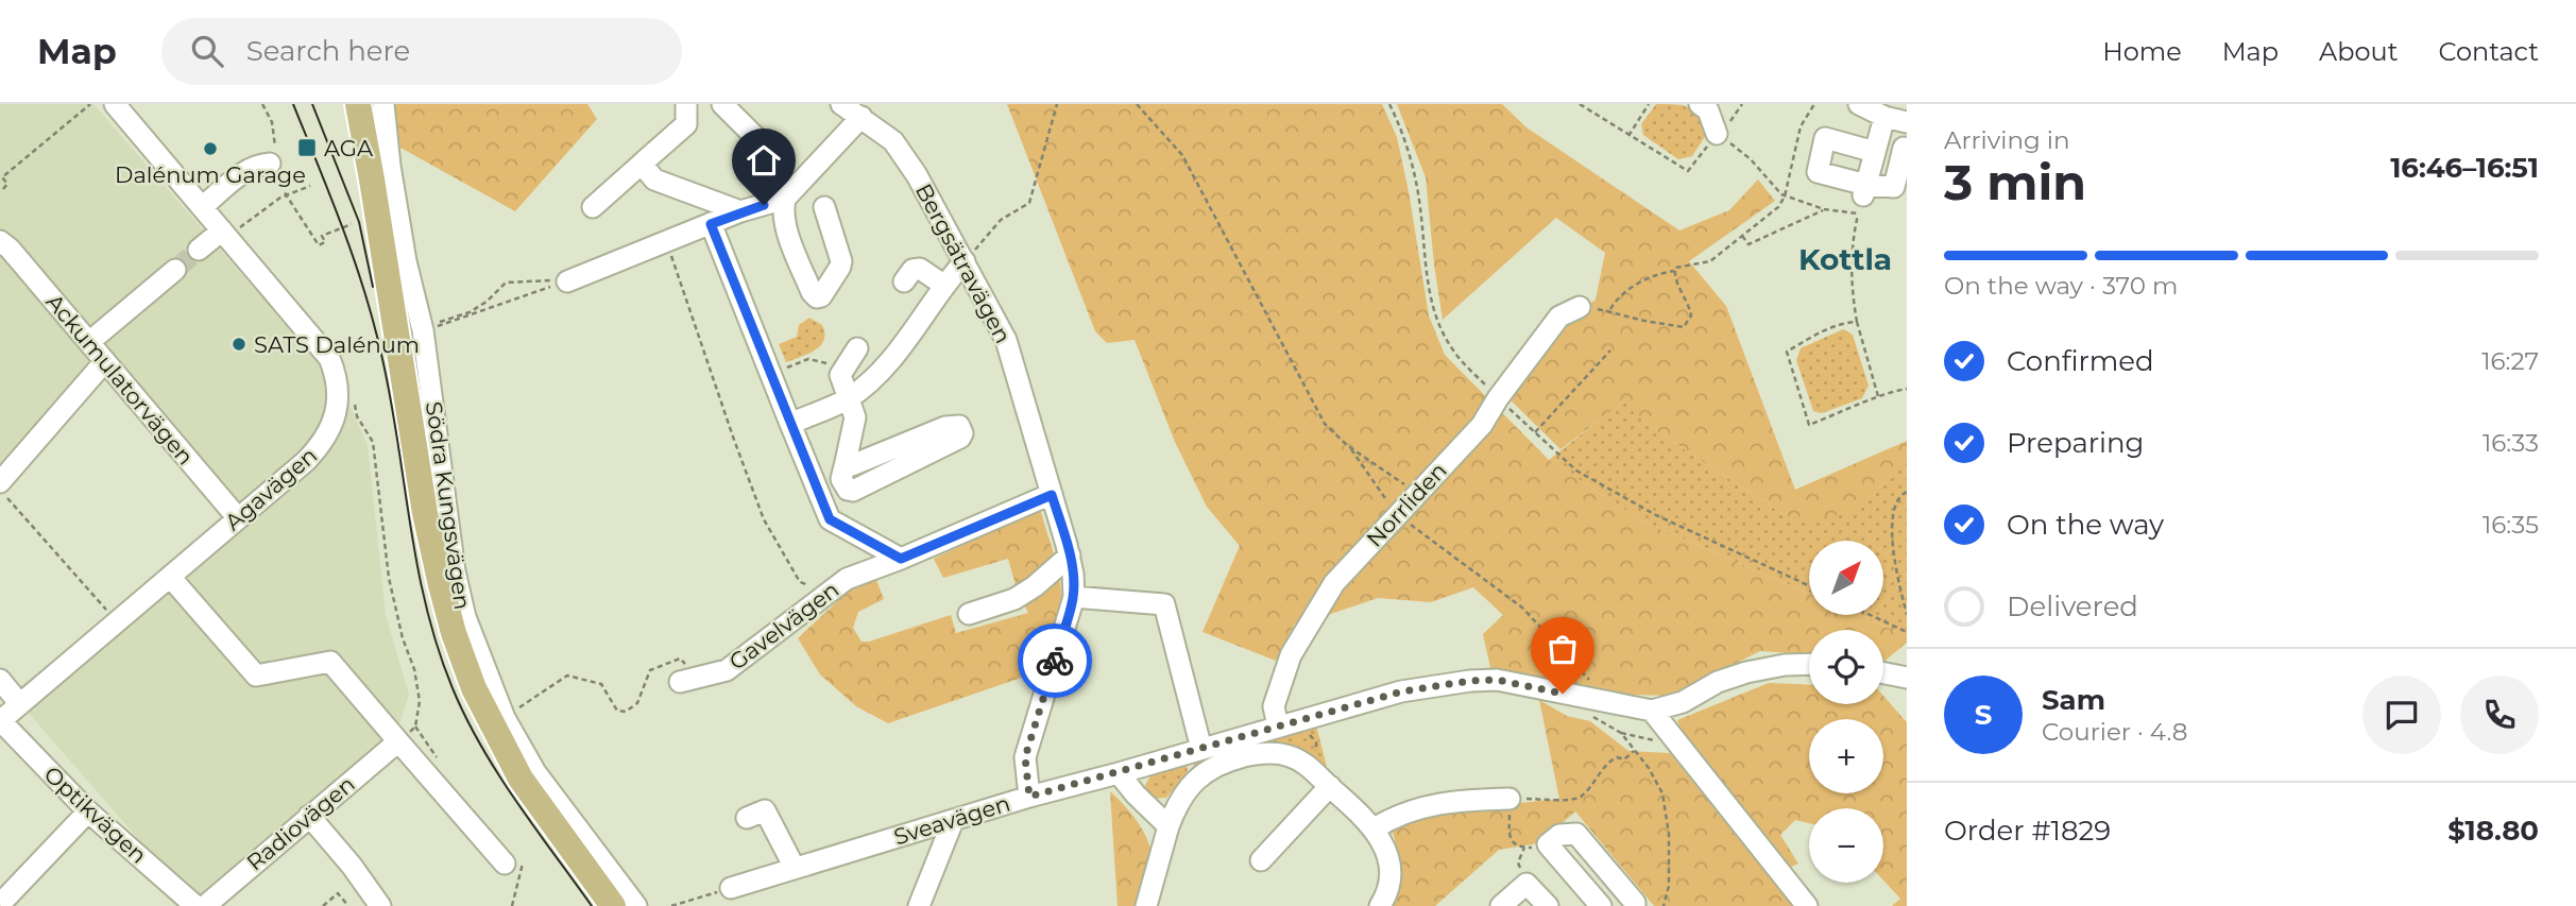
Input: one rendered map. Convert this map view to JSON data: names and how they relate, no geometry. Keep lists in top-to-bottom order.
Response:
{
  "streets": {
    "main road": ["Södra Kungsvägen"],
    "street": [
      "Bergsätravägen",
      "Ackumulatorvägen",
      "Agavägen",
      "Norrliden",
      "Gavelvägen",
      "Optikvägen",
      "Sveavägen",
      "Radiovägen"
    ]
  },
  "crossings": [
    ["Bergsätravägen", "Gavelvägen"],
    ["Bergsätravägen", "Sveavägen"],
    ["Ackumulatorvägen", "Agavägen"],
    ["Agavägen", "Optikvägen"],
    ["Norrliden", "Sveavägen"]
  ],
  "districts": ["Kottla"],
  "places": {
    "transit": ["AGA"],
    "other": ["Dalénum Garage", "SATS Dalénum"]
  },
  "north": "top right",
  "page": {
    "header": "Map",
    "search": "Search here",
    "nav": [
      "Home",
      "Map",
      "About",
      "Contact"
    ],
    "heading": ["3 min", "Arriving in", "16:46–16:51"],
    "panel": [
      "Sam",
      "Courier · 4.8",
      "Order #1829",
      "$18.80"
    ],
    "bar": "On the way · 370 m",
    "list": [
      ["Confirmed", "16:27"],
      ["Preparing", "16:33"],
      ["On the way", "16:35"],
      "Delivered"
    ],
    "map_buttons": ["+", "−"],
    "round": "S"
  }
}
